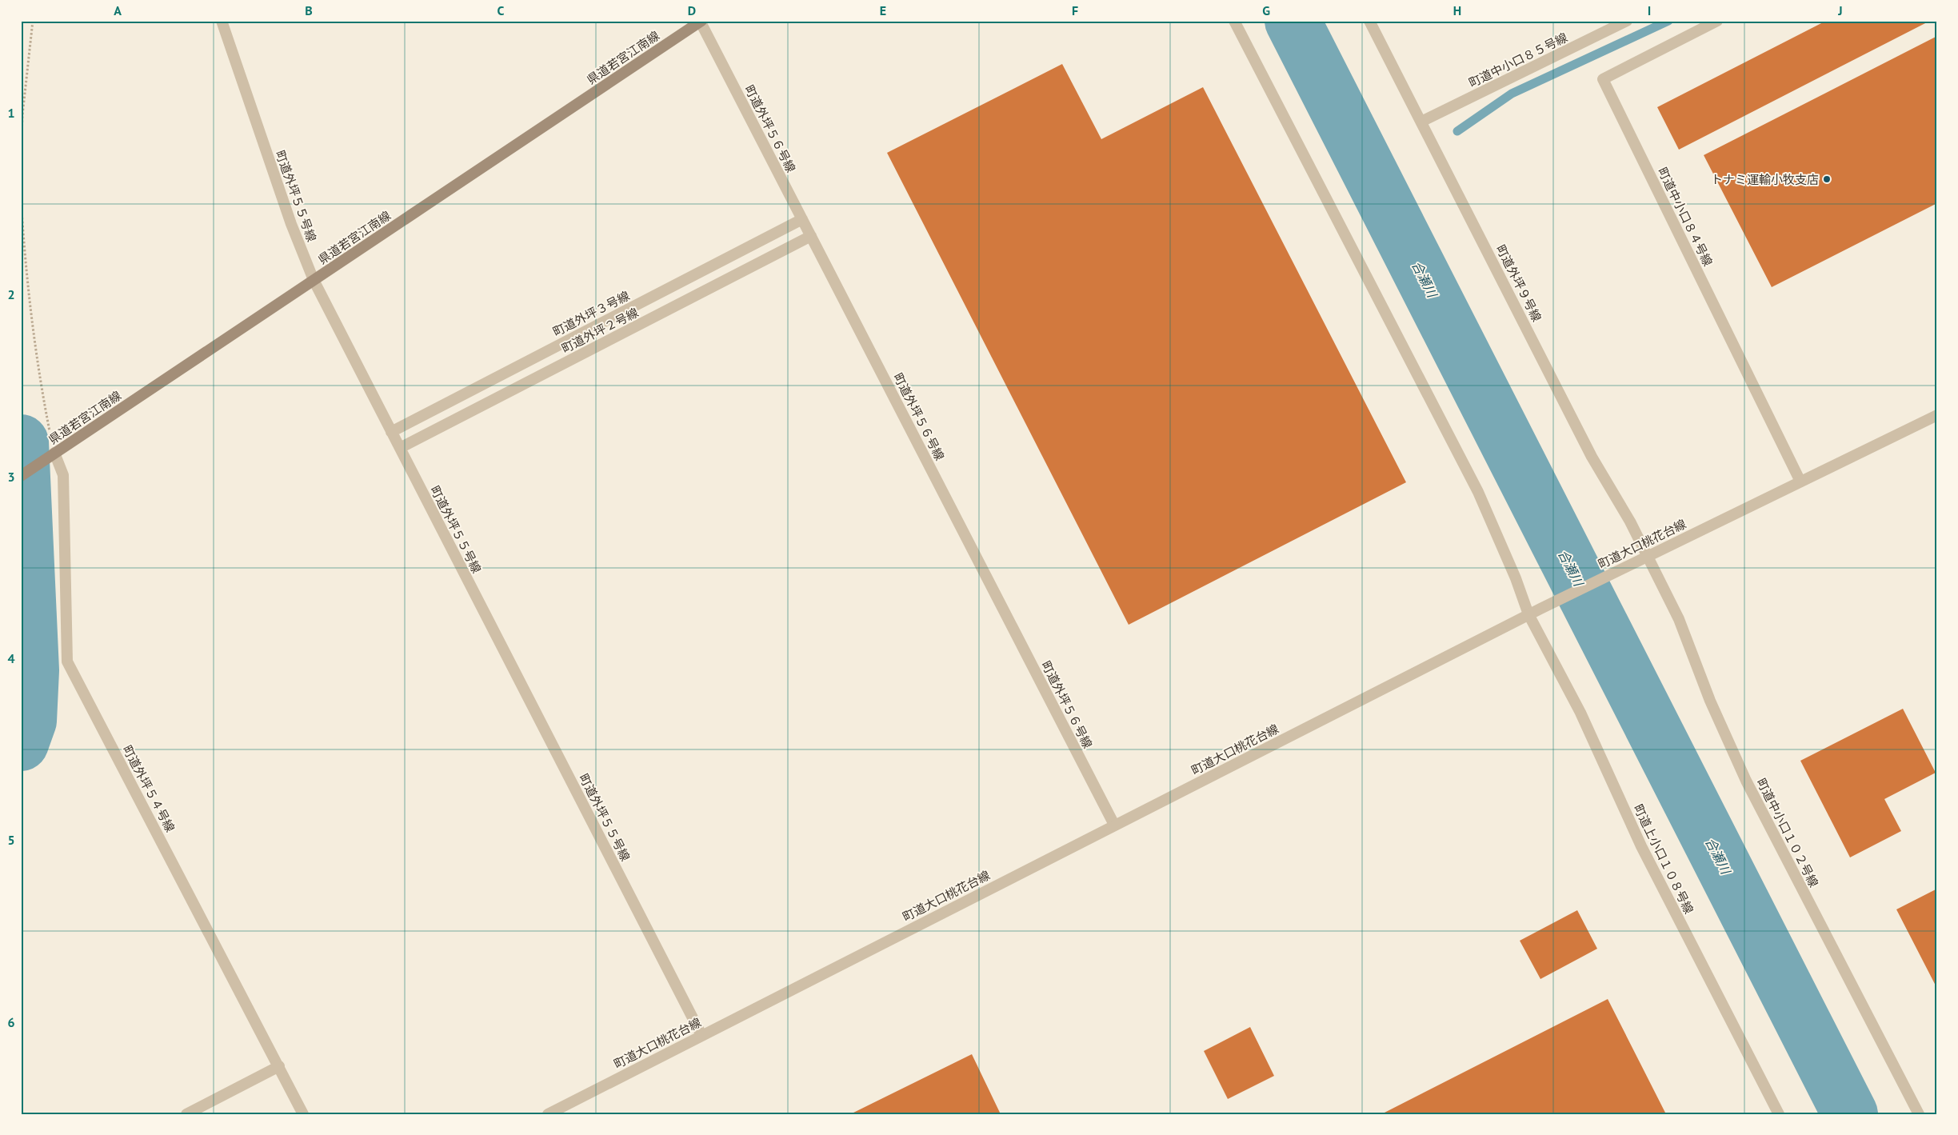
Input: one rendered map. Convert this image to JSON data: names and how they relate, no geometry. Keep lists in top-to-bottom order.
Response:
{
  "streets": {
    "main road": ["県道若宮江南線"],
    "street": [
      "町道中小口８５号線",
      "町道外坪５６号線",
      "町道外坪５５号線",
      "町道中小口８４号線",
      "町道外坪９号線",
      "町道外坪３号線",
      "町道外坪２号線",
      "町道大口桃花台線",
      "町道外坪５４号線",
      "町道中小口１０２号線",
      "町道上小口１０８号線"
    ]
  },
  "crossings": [
    ["県道若宮江南線", "町道外坪５６号線"],
    ["県道若宮江南線", "町道外坪５５号線"],
    ["県道若宮江南線", "町道外坪５４号線"],
    ["町道中小口８５号線", "町道外坪９号線"],
    ["町道外坪５６号線", "町道外坪３号線"],
    ["町道外坪５６号線", "町道外坪２号線"],
    ["町道外坪５６号線", "町道大口桃花台線"],
    ["町道外坪５５号線", "町道外坪３号線"],
    ["町道外坪５５号線", "町道外坪２号線"],
    ["町道外坪５５号線", "町道大口桃花台線"],
    ["町道中小口８４号線", "町道大口桃花台線"],
    ["町道外坪９号線", "町道大口桃花台線"],
    ["町道外坪９号線", "町道中小口１０２号線"],
    ["町道大口桃花台線", "町道中小口１０２号線"],
    ["町道大口桃花台線", "町道上小口１０８号線"]
  ],
  "water": ["合瀬川"],
  "places": ["トナミ運輸小牧支店"],
  "grid": {
    "columns": [
      "A",
      "B",
      "C",
      "D",
      "E",
      "F",
      "G",
      "H",
      "I",
      "J"
    ],
    "rows": [
      "1",
      "2",
      "3",
      "4",
      "5",
      "6"
    ]
  }
}
